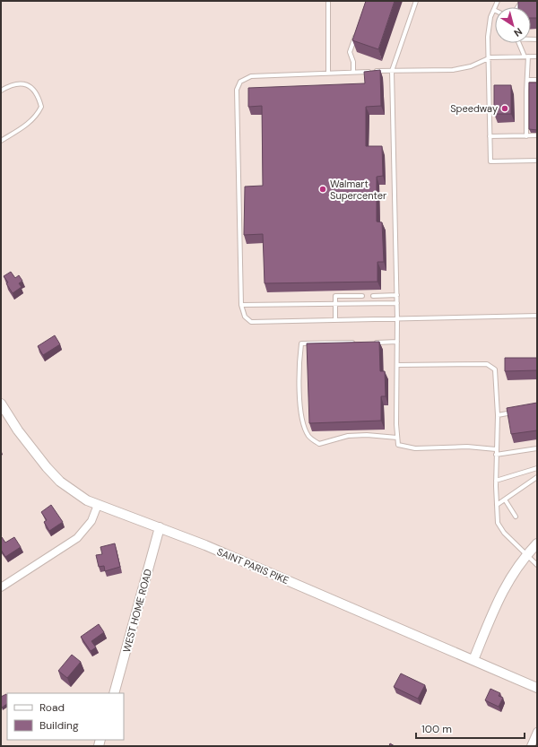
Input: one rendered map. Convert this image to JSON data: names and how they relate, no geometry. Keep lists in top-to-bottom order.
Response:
{
  "streets": {
    "street": ["SAINT PARIS PIKE", "WEST HOME ROAD"]
  },
  "crossings": [
    ["SAINT PARIS PIKE", "WEST HOME ROAD"]
  ],
  "places": ["Speedway", "Walmart Supercenter"],
  "legend": ["Road", "Building"],
  "scale_bar": "100 m",
  "north": "bottom right"
}
